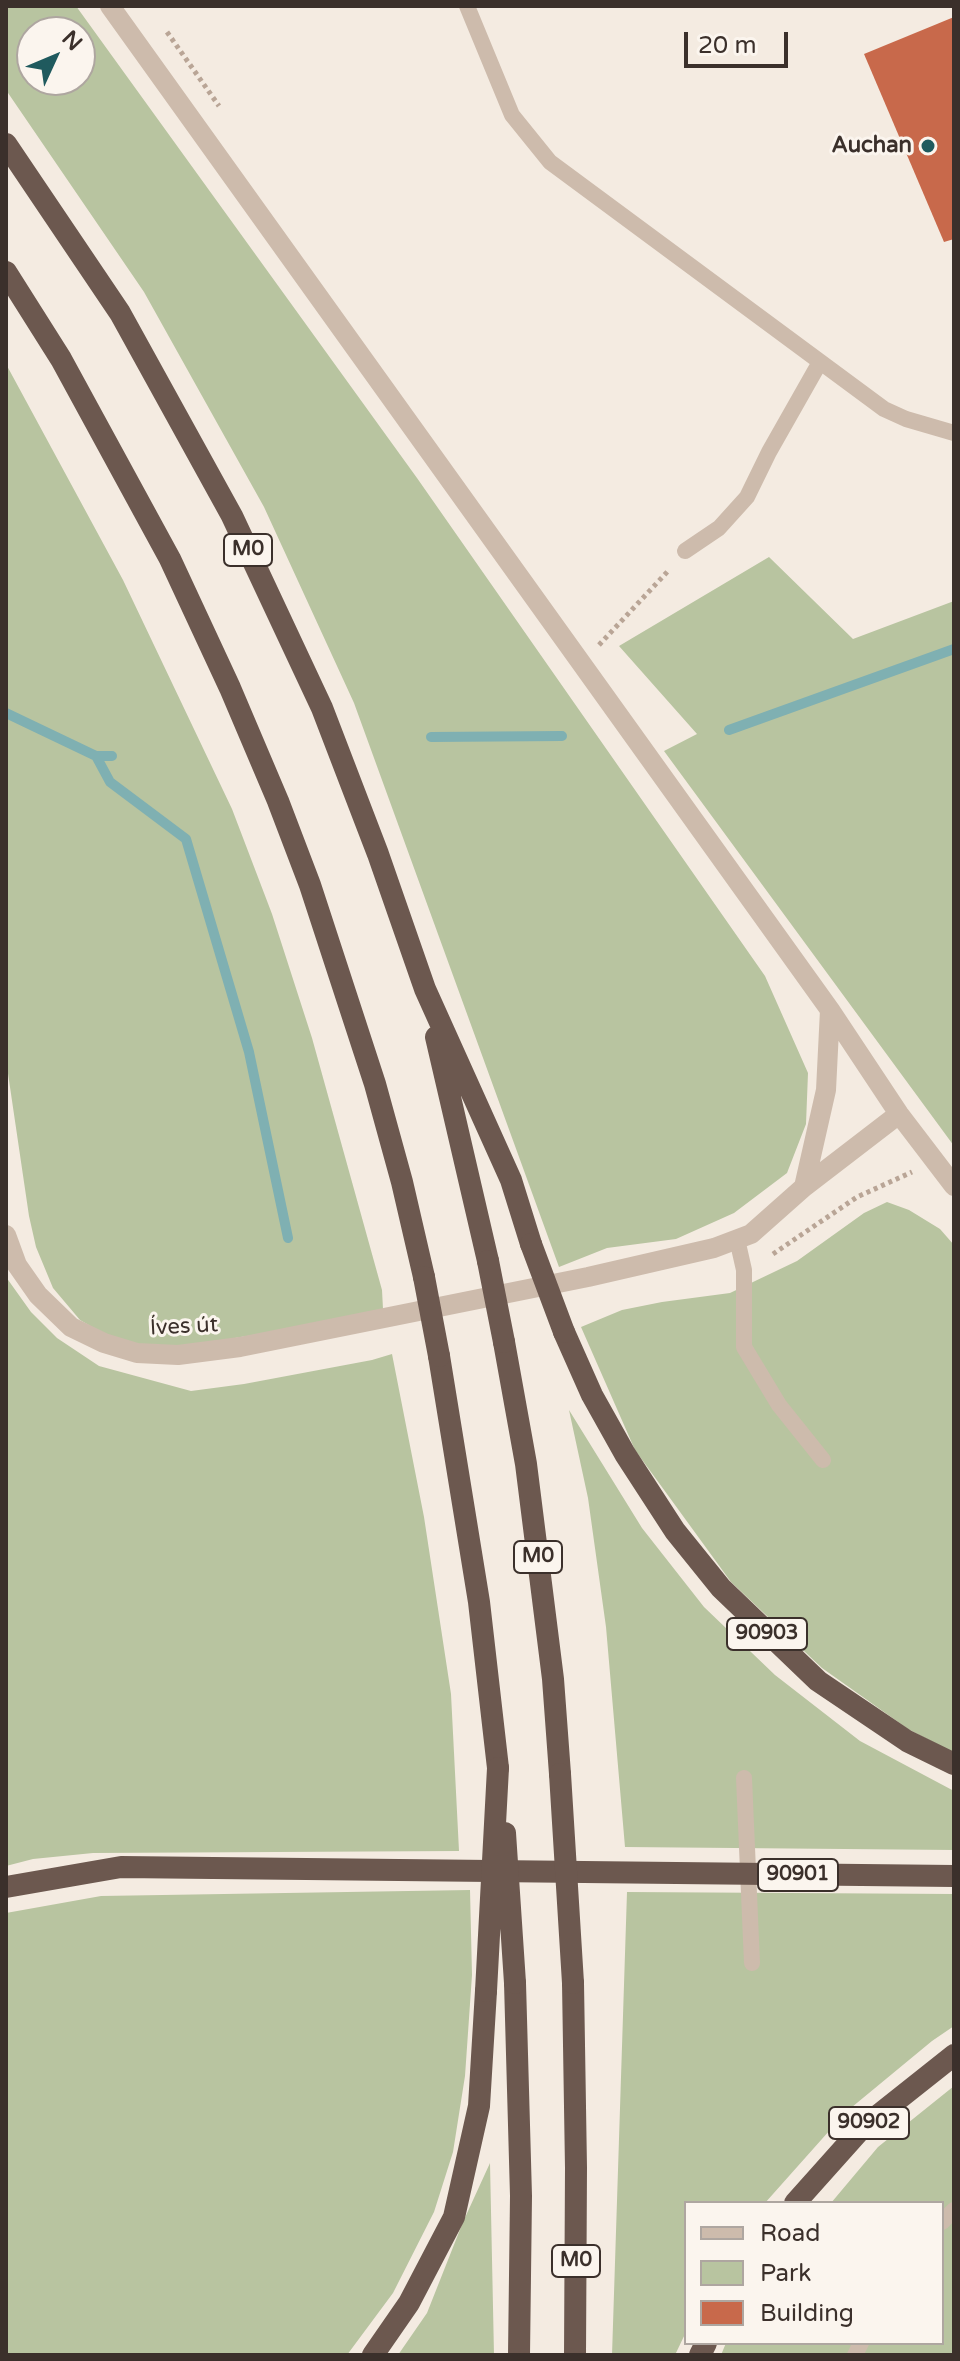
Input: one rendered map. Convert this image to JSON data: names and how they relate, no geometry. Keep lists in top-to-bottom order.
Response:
{
  "streets": {
    "highway": [
      "M0",
      "90903",
      "90901",
      "90902"
    ],
    "street": ["Íves út"]
  },
  "crossings": [
    ["M0", "90903"]
  ],
  "places": ["Auchan"],
  "legend": ["Road", "Park", "Building"],
  "scale_bar": "20 m",
  "north": "top right"
}
